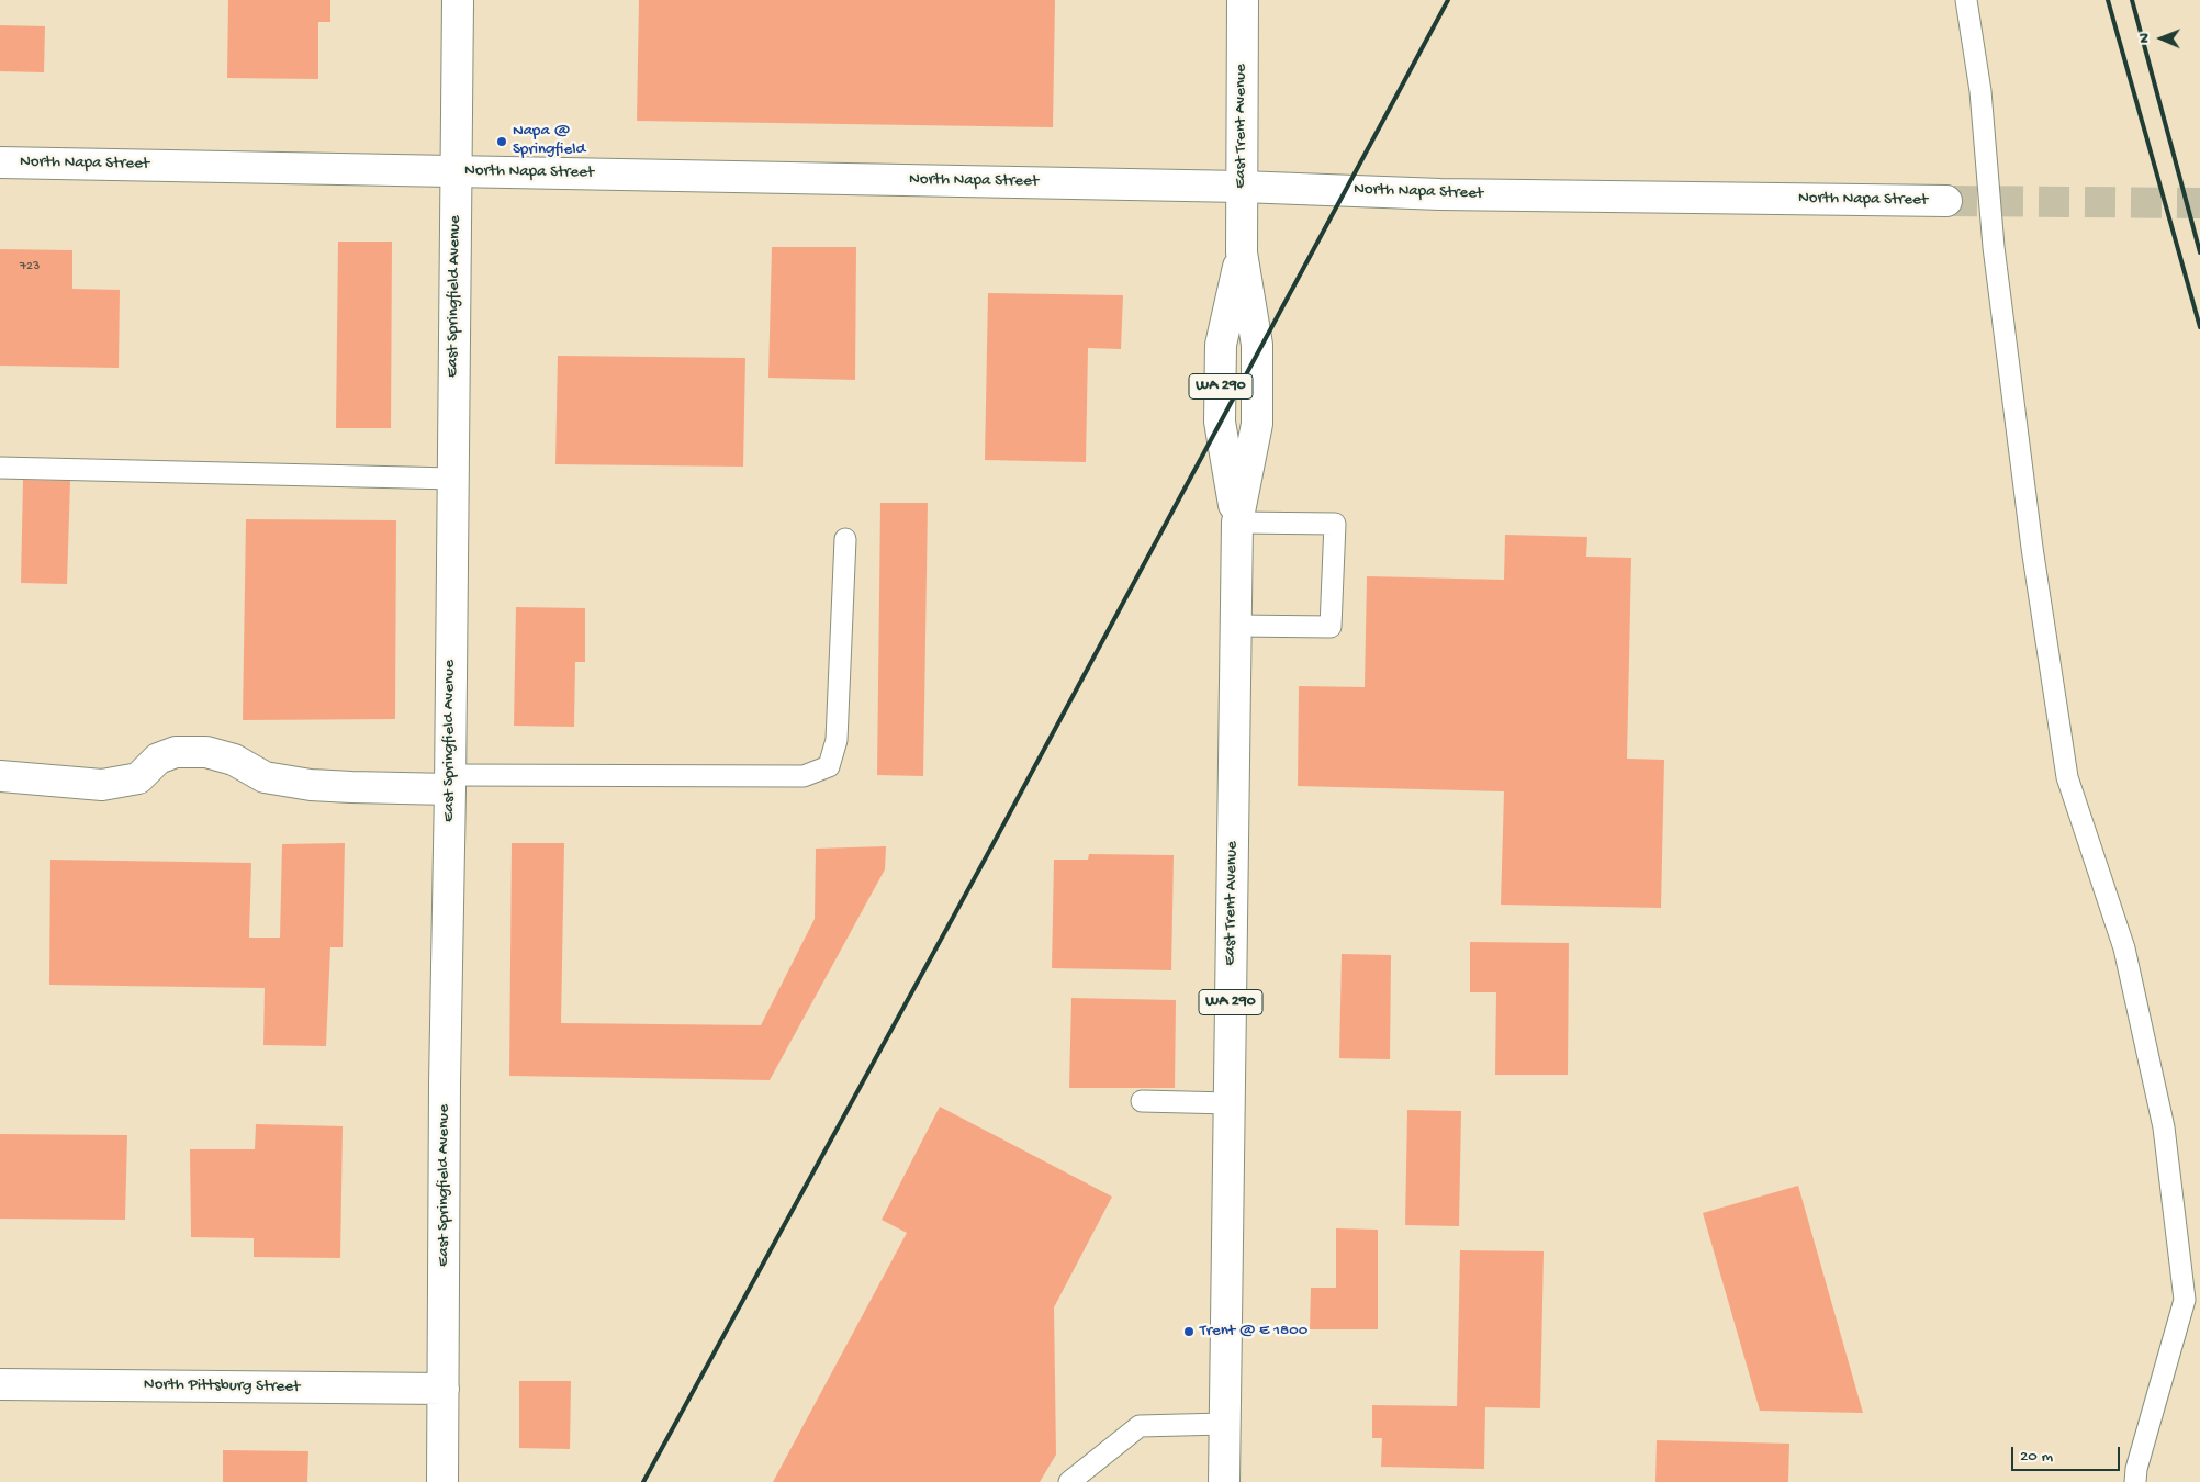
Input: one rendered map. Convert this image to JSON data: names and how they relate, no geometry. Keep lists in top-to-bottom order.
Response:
{
  "streets": {
    "main road": [
      "East Trent Avenue",
      "North Napa Street",
      "East Springfield Avenue",
      "WA 290",
      "North Pittsburg Street"
    ]
  },
  "crossings": [
    ["East Trent Avenue", "North Napa Street"],
    ["North Napa Street", "East Springfield Avenue"],
    ["East Springfield Avenue", "North Pittsburg Street"]
  ],
  "places": ["Napa @ Springfield", "Trent @ E 1800"],
  "house_numbers": ["723"],
  "scale_bar": "20 m",
  "north": "left"
}
